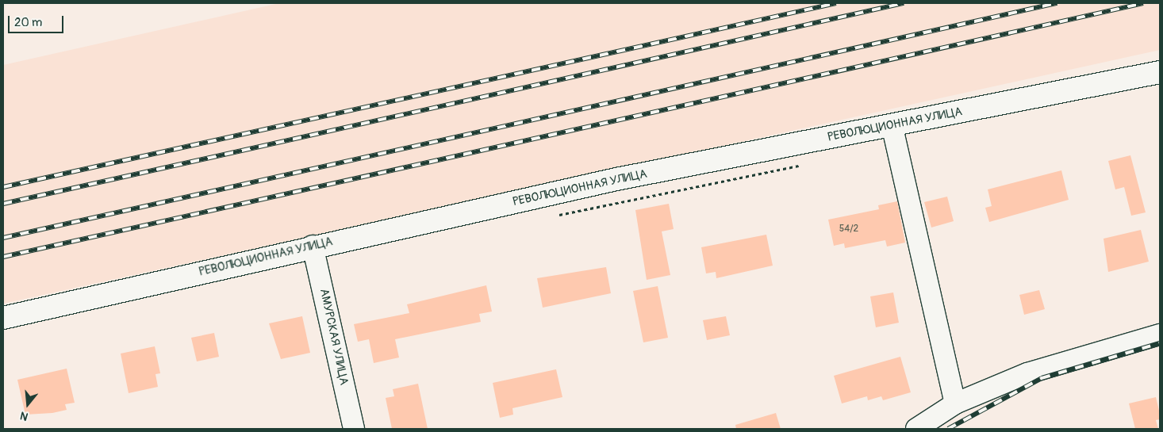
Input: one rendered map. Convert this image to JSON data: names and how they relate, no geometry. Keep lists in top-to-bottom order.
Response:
{
  "streets": {
    "main road": ["РЕВОЛЮЦИОННАЯ УЛИЦА"],
    "street": ["АМУРСКАЯ УЛИЦА"]
  },
  "crossings": [
    ["РЕВОЛЮЦИОННАЯ УЛИЦА", "АМУРСКАЯ УЛИЦА"]
  ],
  "house_numbers": ["54/2"],
  "scale_bar": "20 m",
  "north": "bottom"
}
